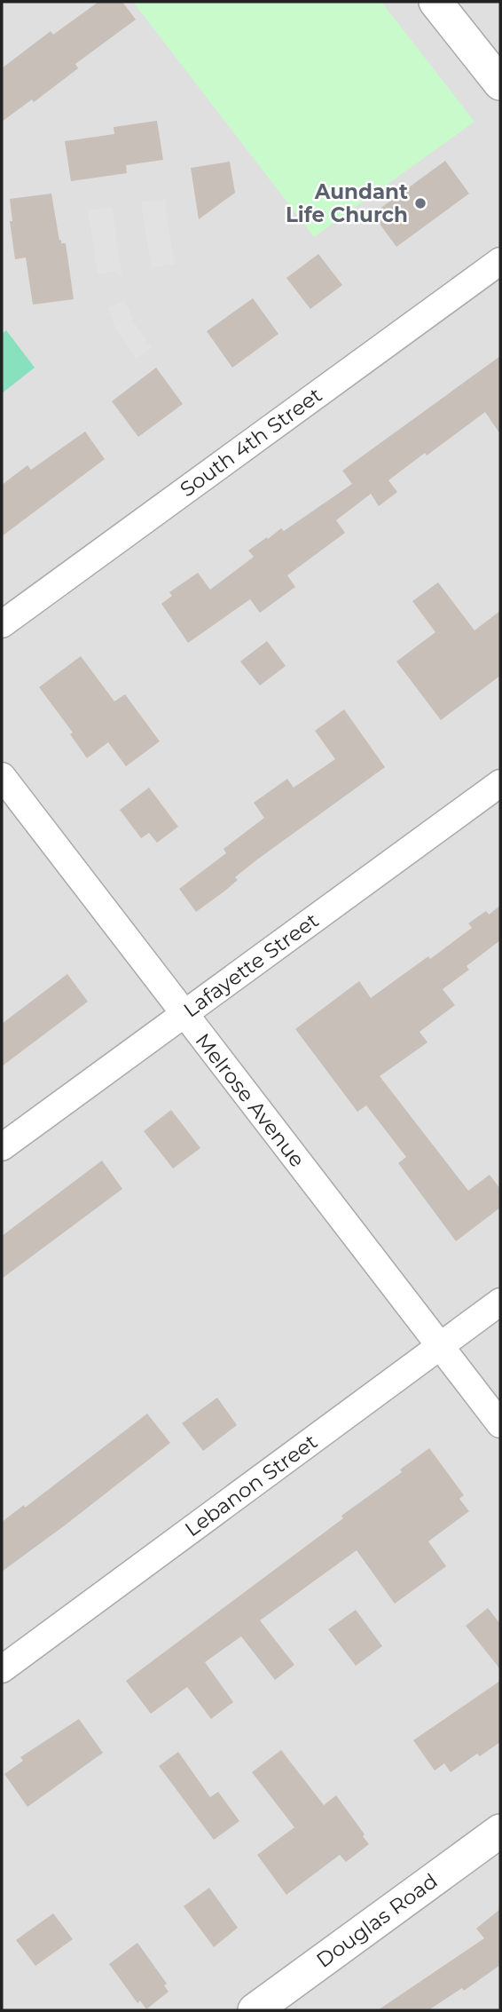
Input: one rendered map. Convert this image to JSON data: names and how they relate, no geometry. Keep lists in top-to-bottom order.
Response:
{
  "streets": {
    "street": [
      "South 4th Street",
      "Lafayette Street",
      "Melrose Avenue",
      "Lebanon Street",
      "Douglas Road"
    ]
  },
  "crossings": [
    ["Lafayette Street", "Melrose Avenue"],
    ["Melrose Avenue", "Lebanon Street"]
  ],
  "places": ["Aundant Life Church"]
}
